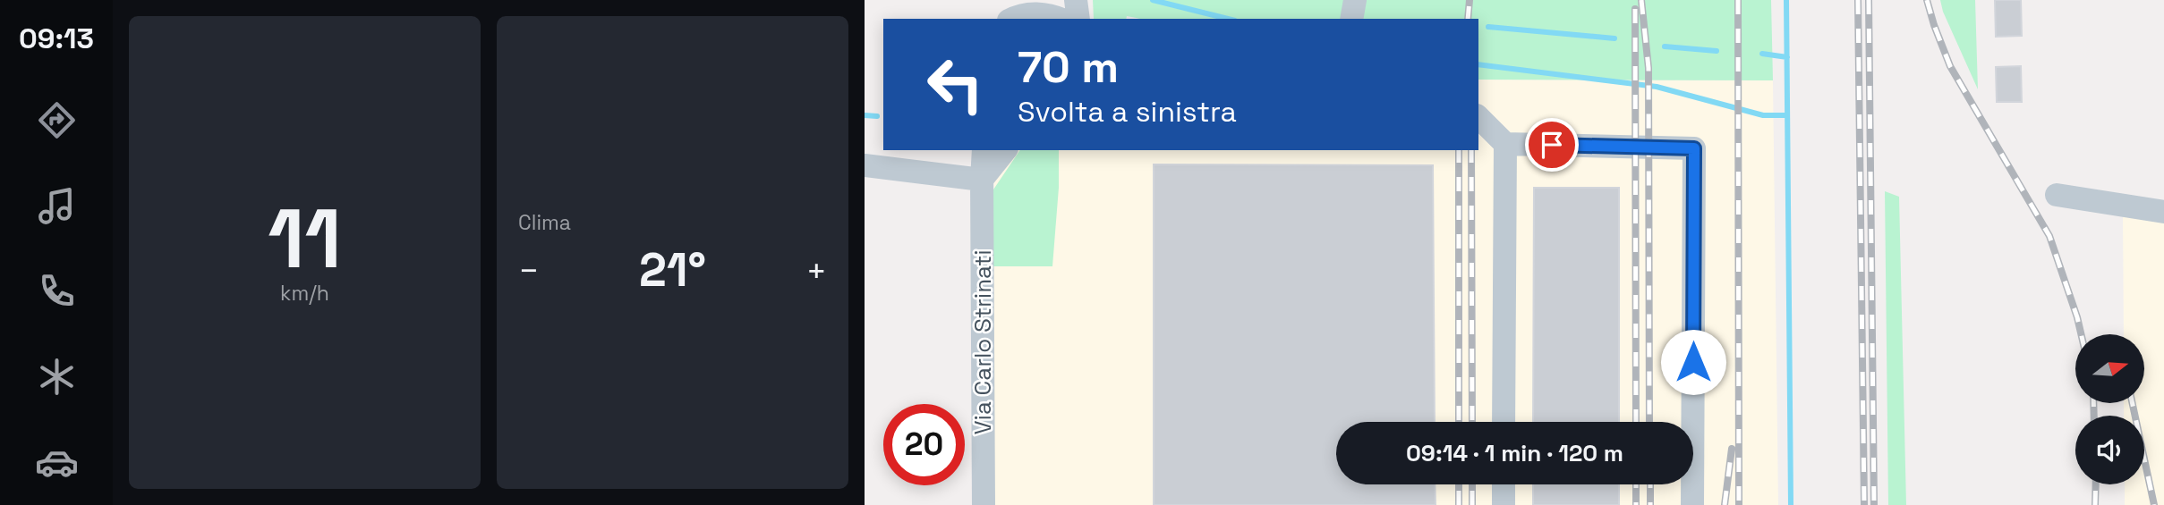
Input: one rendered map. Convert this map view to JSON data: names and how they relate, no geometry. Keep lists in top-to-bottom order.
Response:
{
  "streets": {
    "street": ["Via Carlo Strinati"]
  },
  "north": "right",
  "page": {
    "tabs": "09:13",
    "tile": [
      ["11", "km/h"],
      "Clima"
    ],
    "turn": ["70 m", "Svolta a sinistra"],
    "heat": ["−", "21°", "+"],
    "limit": "20",
    "trip": "09:14 · 1 min · 120 m"
  }
}
